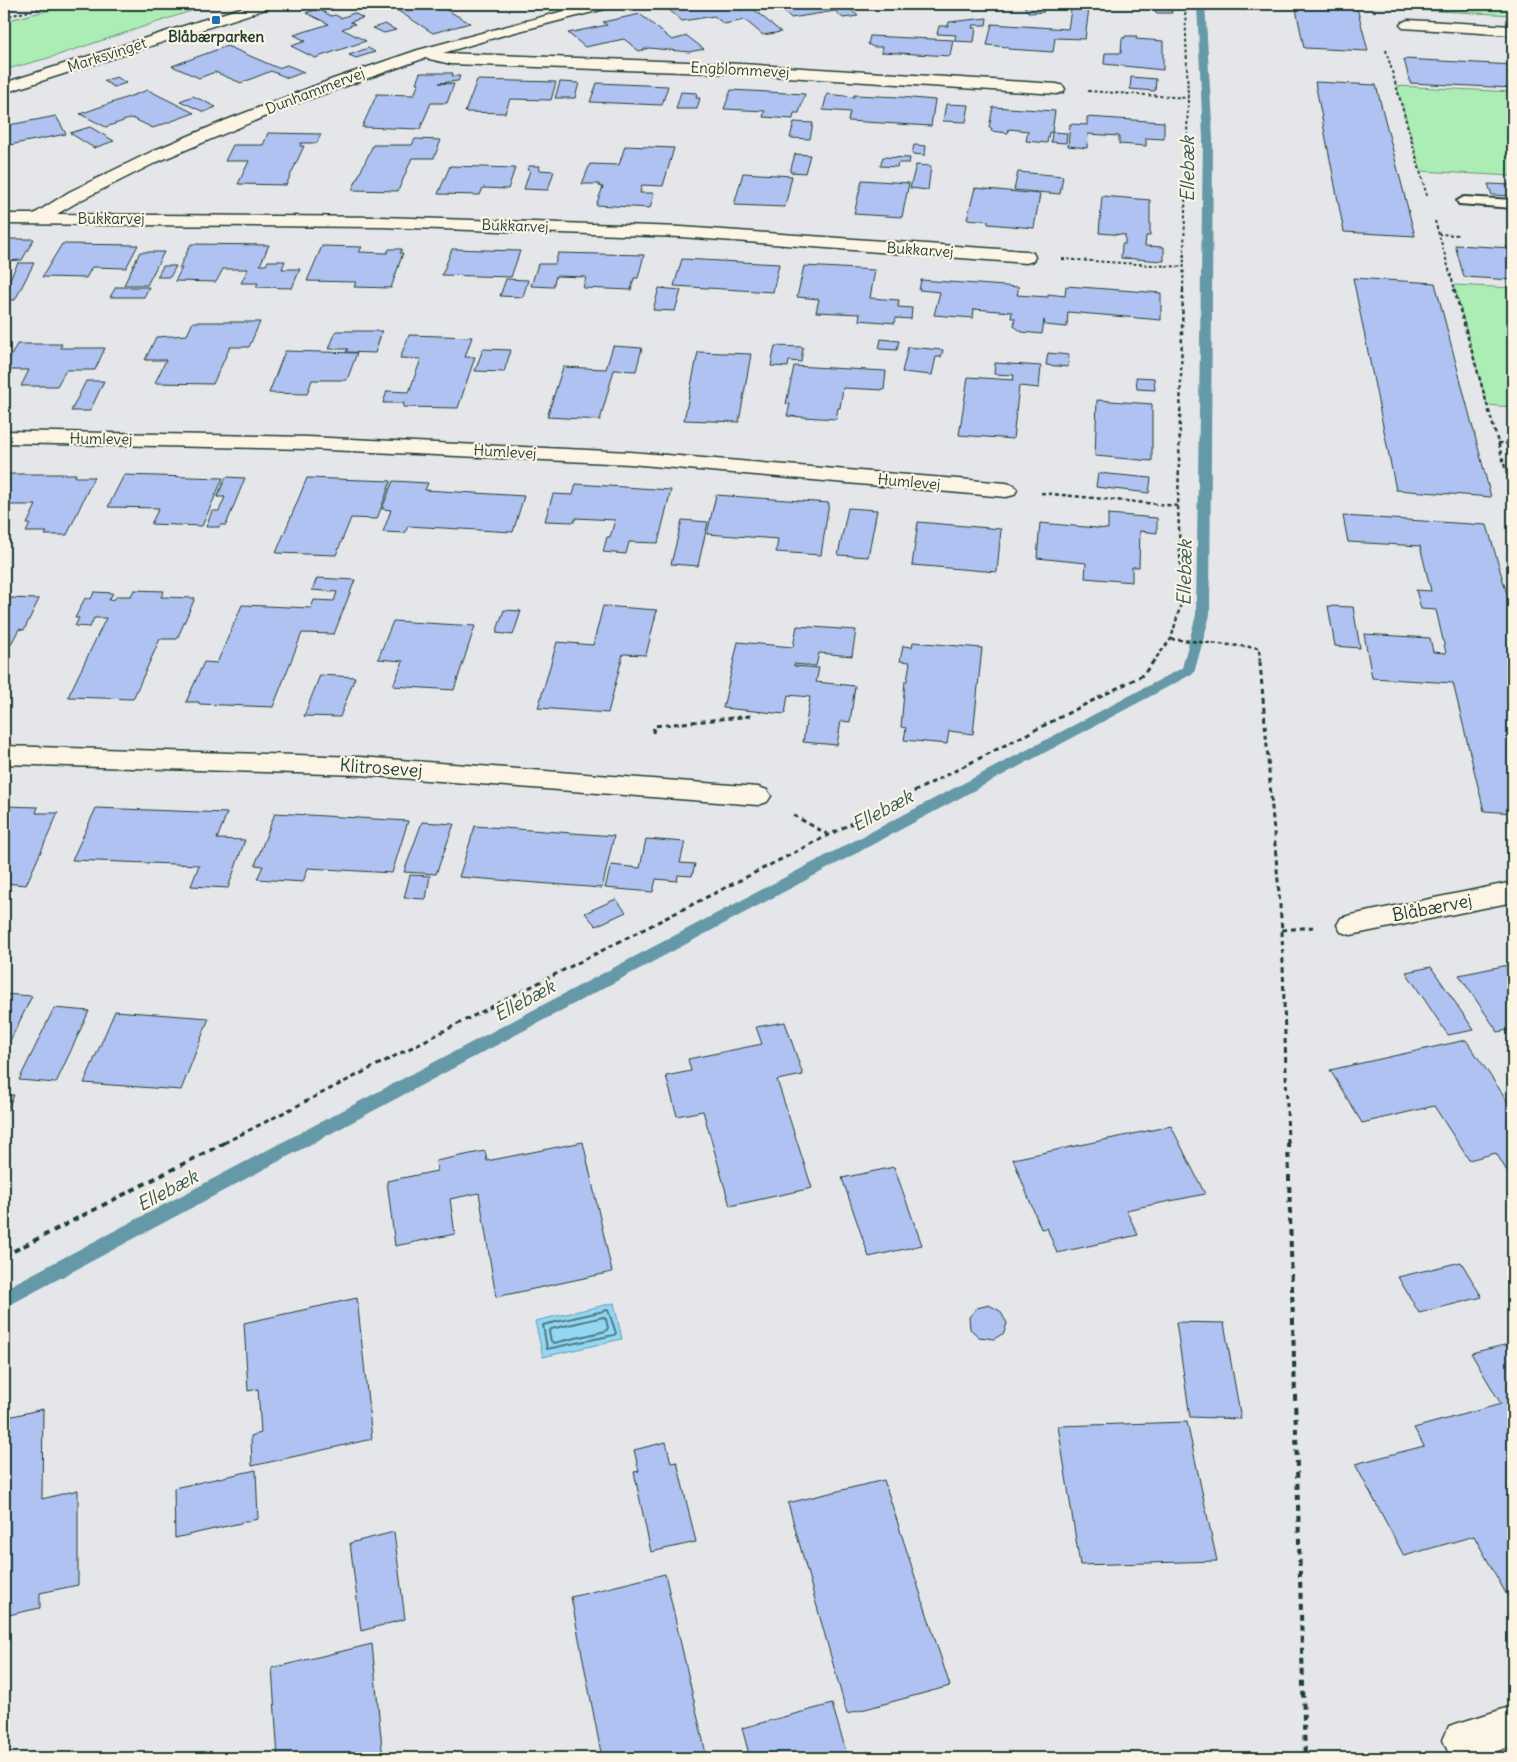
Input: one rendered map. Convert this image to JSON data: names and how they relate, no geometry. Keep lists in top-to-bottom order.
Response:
{
  "streets": {
    "street": [
      "Marksvinget",
      "Engblommevej",
      "Dunhammervej",
      "Bukkarvej",
      "Humlevej",
      "Klitrosevej",
      "Blåbærvej"
    ]
  },
  "crossings": [
    ["Engblommevej", "Dunhammervej"],
    ["Dunhammervej", "Bukkarvej"]
  ],
  "water": ["Ellebæk"],
  "places": {
    "transit": ["Blåbærparken"]
  }
}
